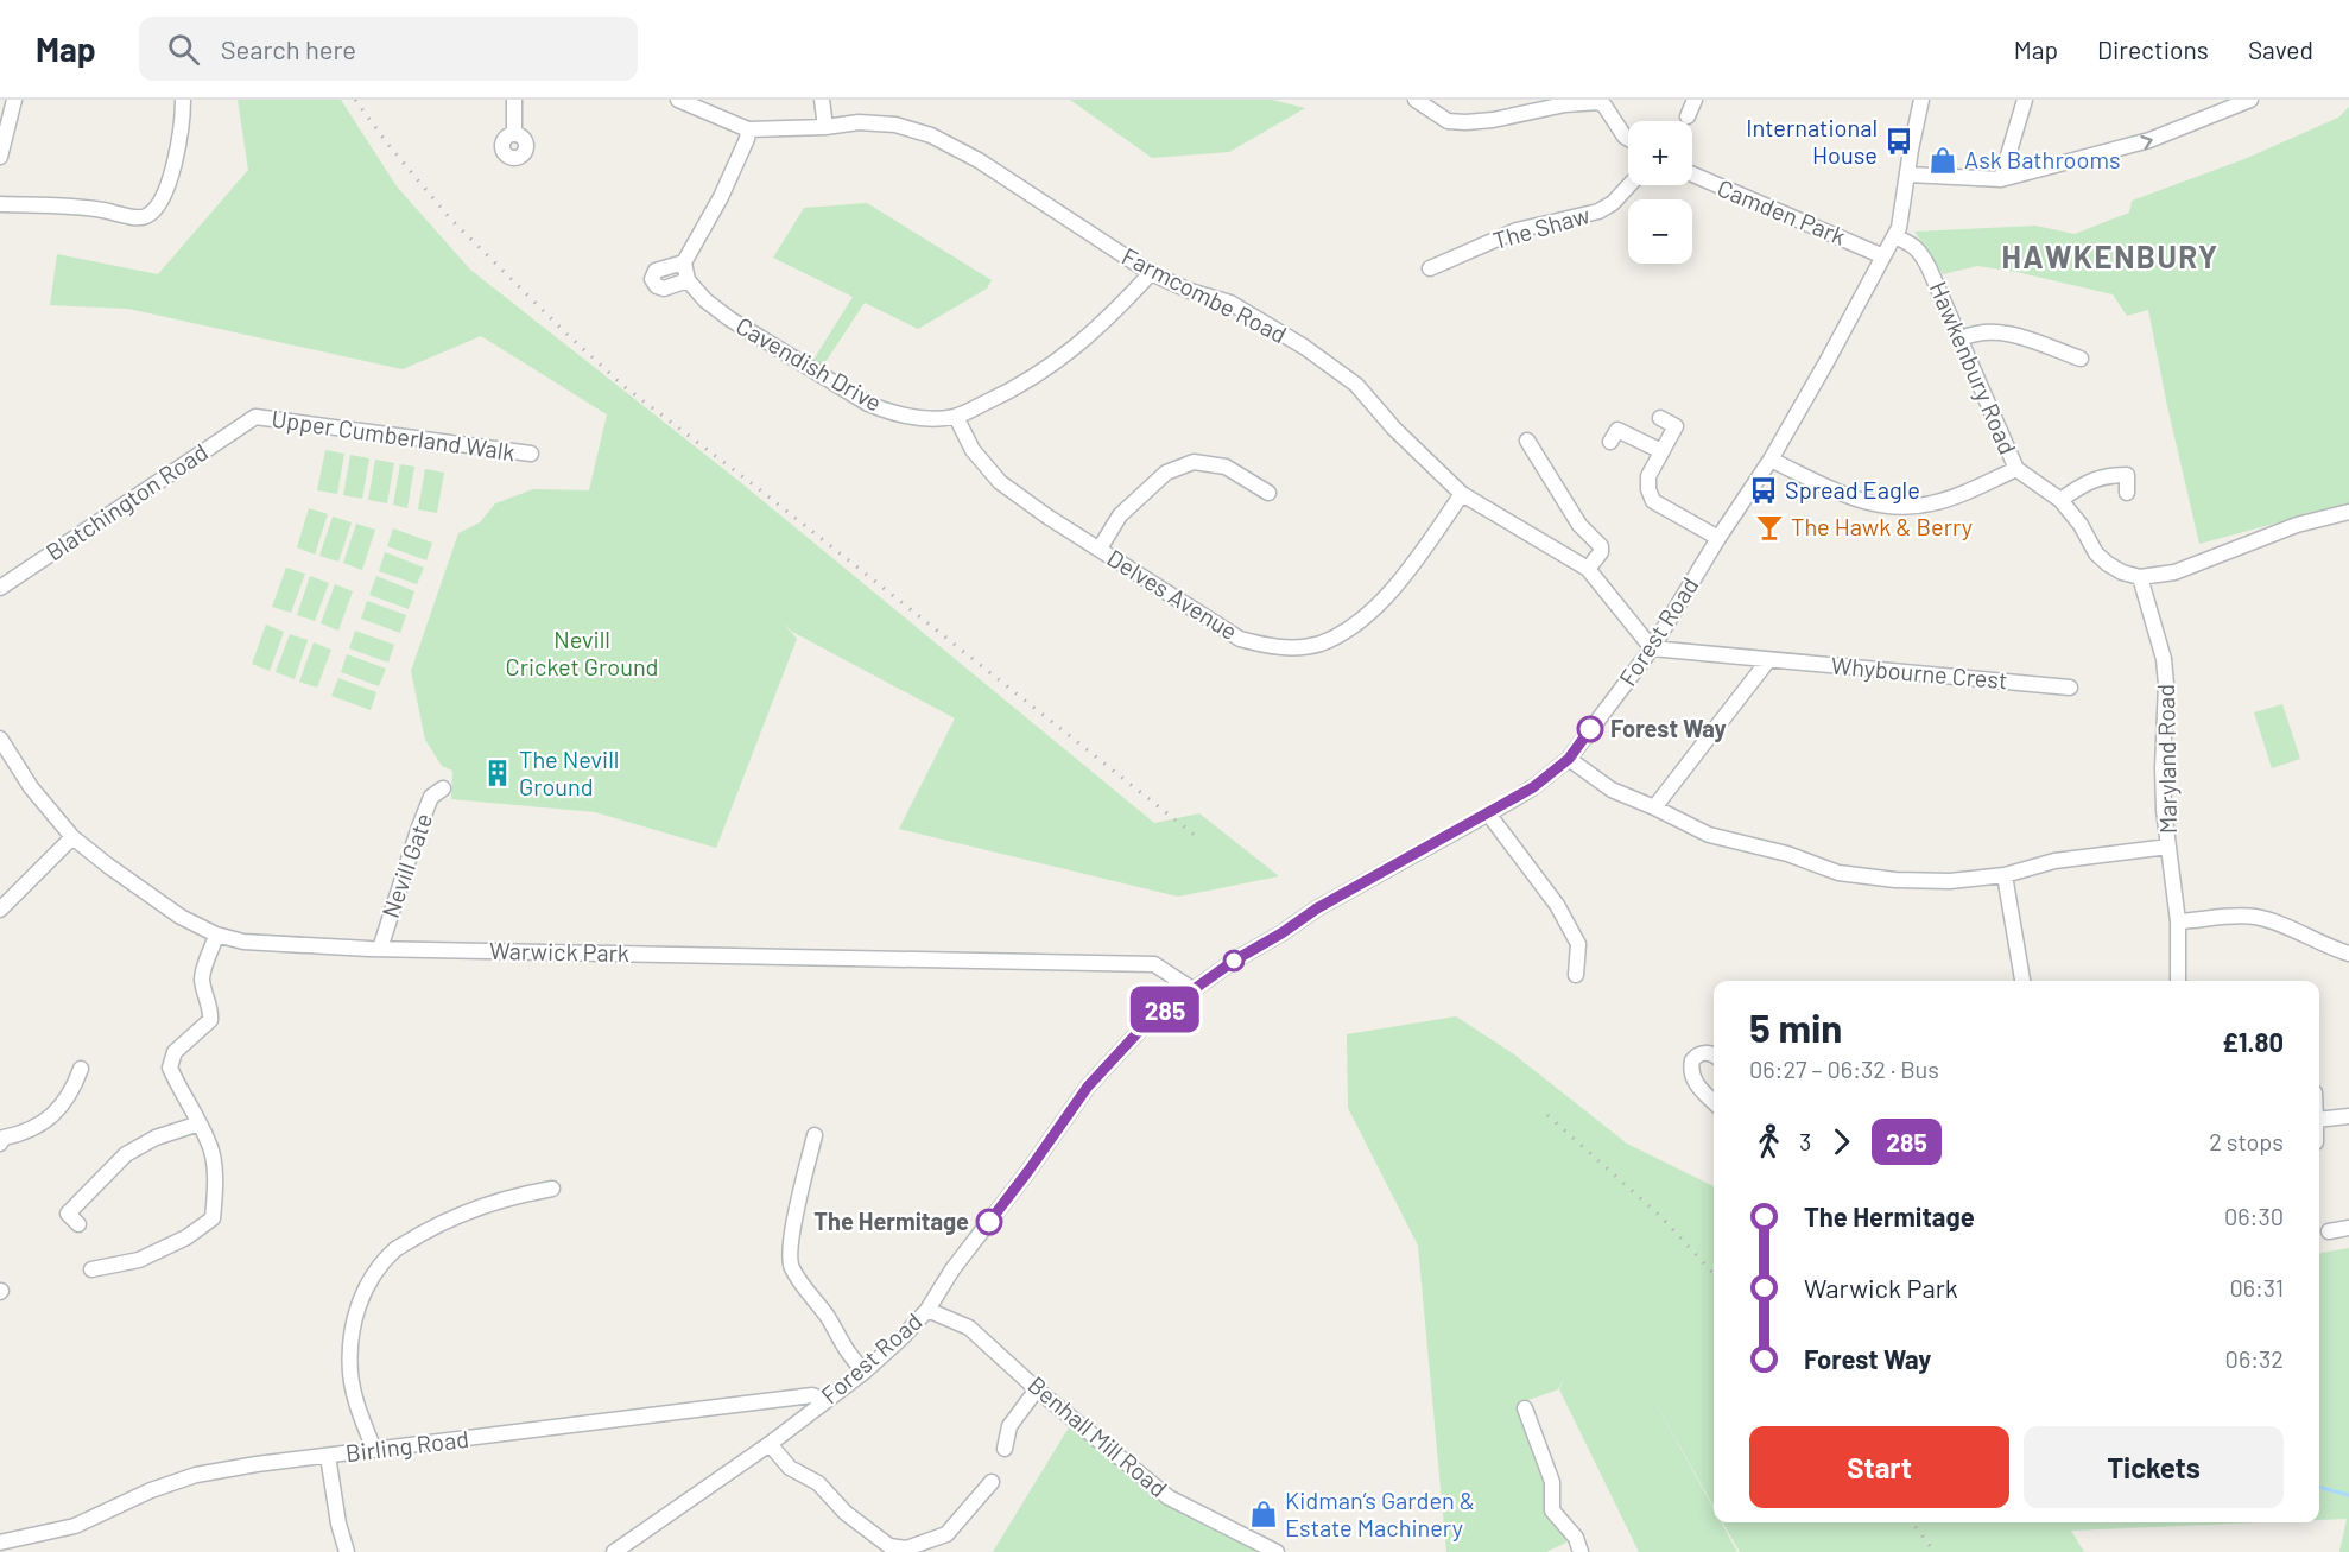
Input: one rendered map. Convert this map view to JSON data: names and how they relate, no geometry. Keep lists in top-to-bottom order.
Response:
{
  "streets": {
    "street": [
      "Camden Park",
      "The Shaw",
      "Farmcombe Road",
      "Cavendish Drive",
      "Hawkenbury Road",
      "Upper Cumberland Walk",
      "Blatchington Road",
      "Delves Avenue",
      "Forest Road",
      "Whybourne Crest",
      "Maryland Road",
      "Nevill Gate",
      "Warwick Park",
      "Benhall Mill Road",
      "Birling Road"
    ]
  },
  "crossings": [
    ["Camden Park", "Forest Road"],
    ["Farmcombe Road", "Cavendish Drive"],
    ["Farmcombe Road", "Delves Avenue"],
    ["Farmcombe Road", "Forest Road"],
    ["Farmcombe Road", "Whybourne Crest"],
    ["Cavendish Drive", "Delves Avenue"],
    ["Hawkenbury Road", "Forest Road"],
    ["Hawkenbury Road", "Maryland Road"],
    ["Upper Cumberland Walk", "Blatchington Road"],
    ["Forest Road", "Whybourne Crest"],
    ["Forest Road", "Warwick Park"],
    ["Forest Road", "Benhall Mill Road"],
    ["Forest Road", "Birling Road"],
    ["Nevill Gate", "Warwick Park"]
  ],
  "districts": ["HAWKENBURY"],
  "parks": ["Nevill Cricket Ground"],
  "places": {
    "bus stop": ["International House", "Spread Eagle"],
    "shop": ["Ask Bathrooms", "Kidman’s Garden & Estate Machinery"],
    "bar": ["The Hawk & Berry"],
    "other": ["Forest Way", "The Hermitage"],
    "building": ["The Nevill Ground"]
  },
  "lines": ["bus line 285"],
  "page": {
    "header": "Map",
    "search": "Search here",
    "nav": ["Map", "Directions", "Saved"],
    "on_map": "285",
    "map_buttons": ["+", "−"],
    "heading": ["5 min", "06:27 – 06:32 · Bus", "£1.80"],
    "legs": ["3", "285", "2 stops"],
    "list": [
      {
        "name": "The Hermitage",
        "value": "06:30"
      },
      {
        "name": "Warwick Park",
        "value": "06:31"
      },
      {
        "name": "Forest Way",
        "value": "06:32"
      }
    ],
    "buttons": ["Start", "Tickets"]
  }
}
